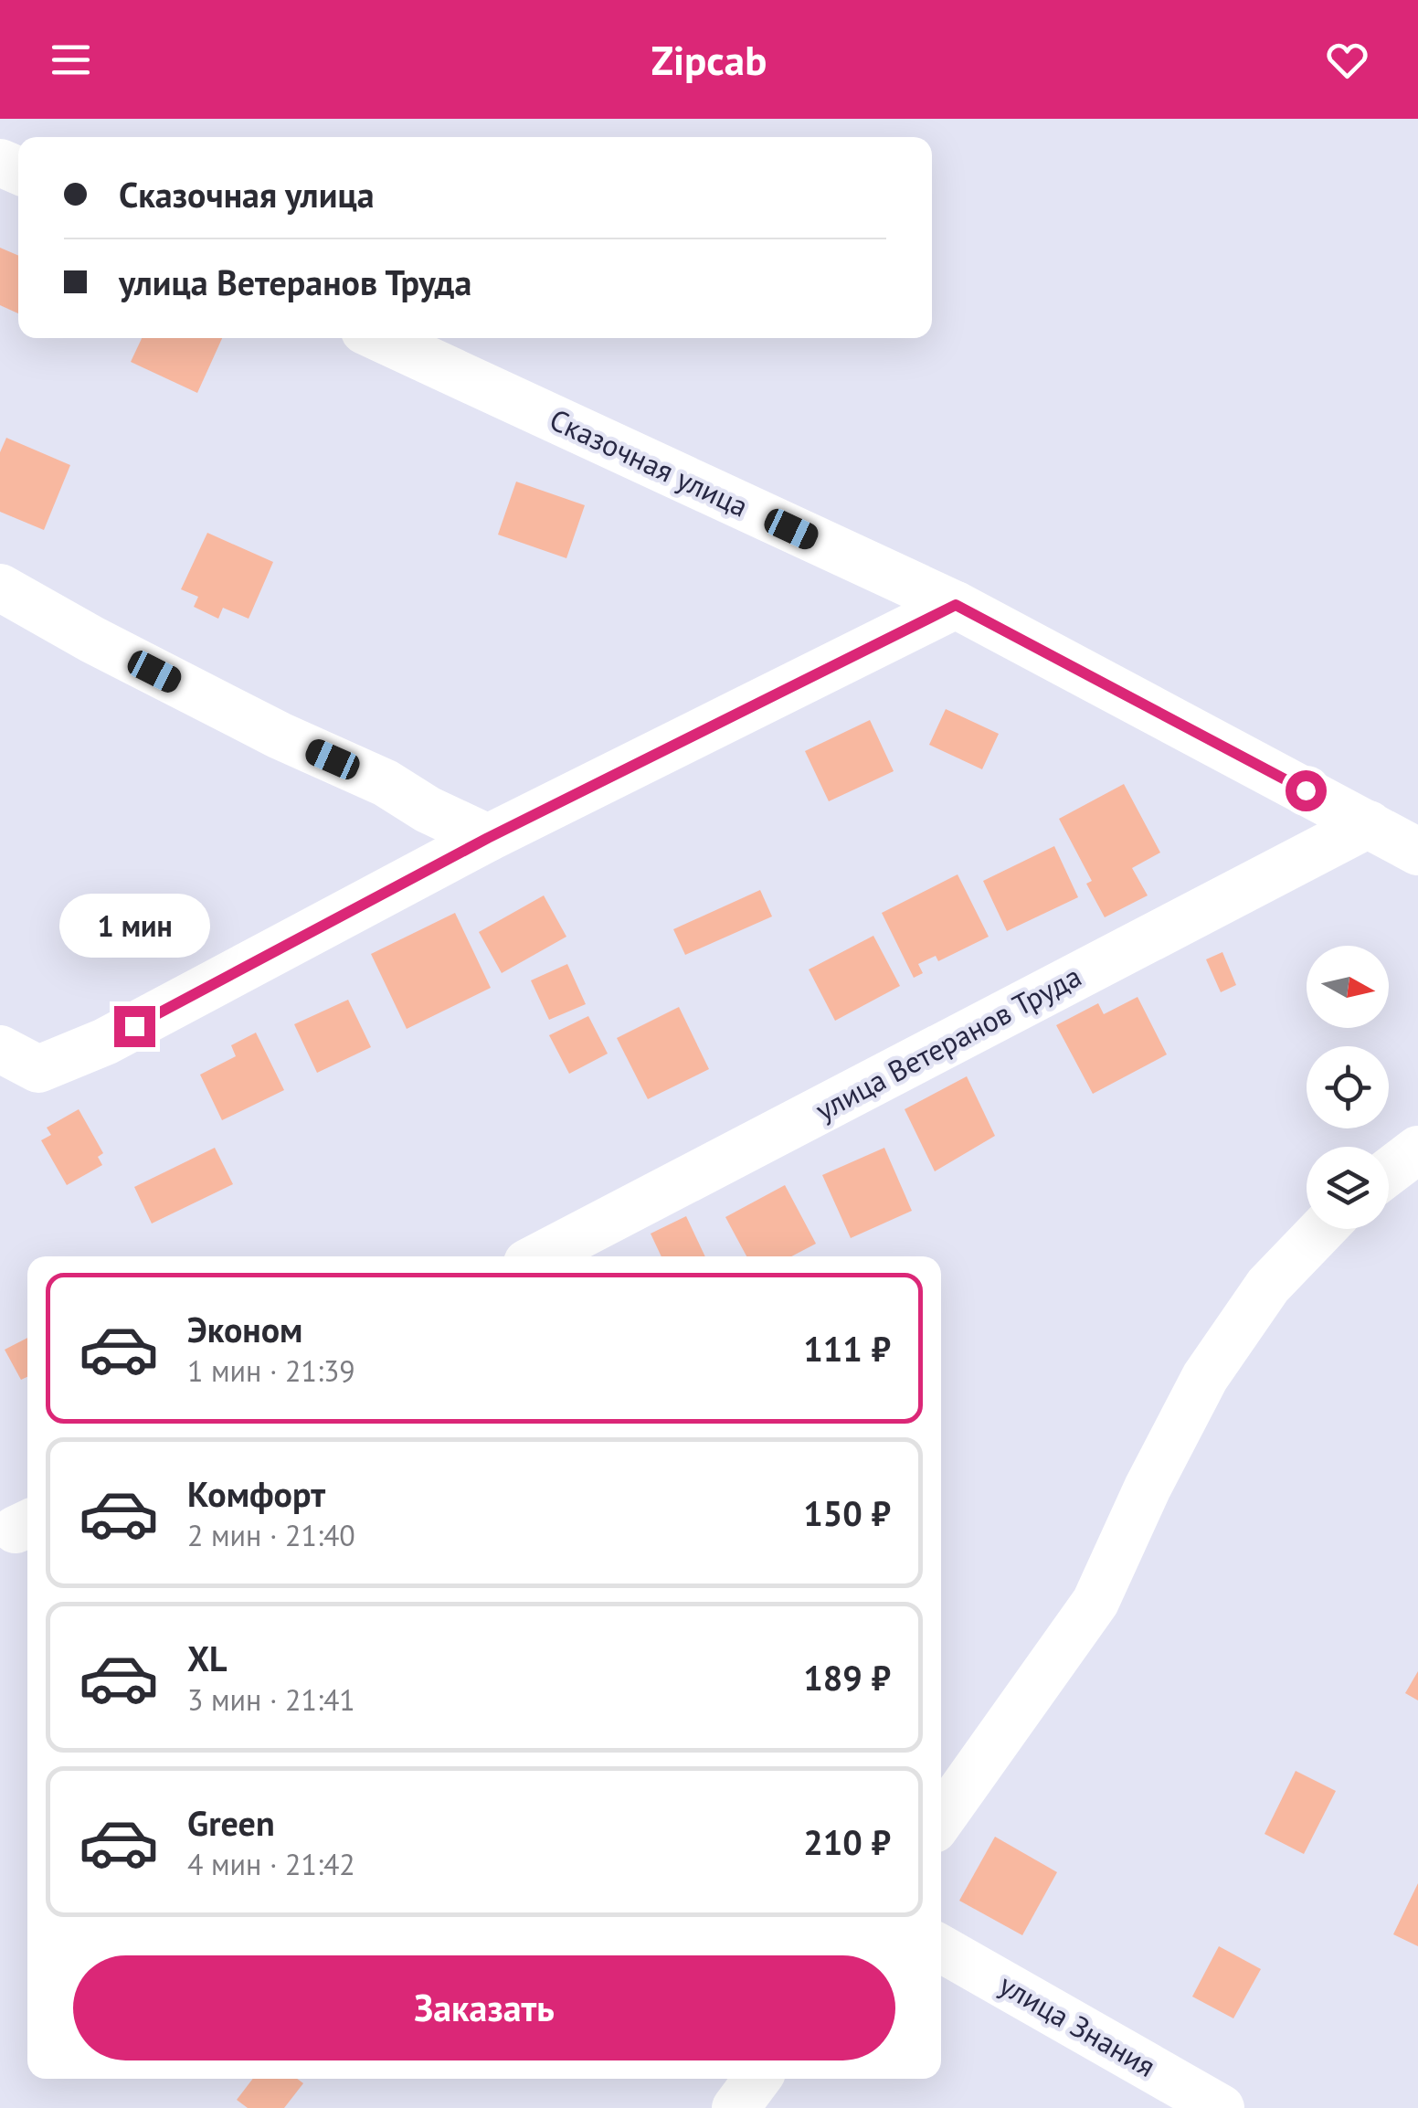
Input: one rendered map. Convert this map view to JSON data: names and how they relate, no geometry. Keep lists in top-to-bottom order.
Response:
{
  "streets": {
    "street": ["Сказочная улица", "улица Ветеранов Труда", "улица Знания"]
  },
  "crossings": [
    ["Сказочная улица", "улица Ветеранов Труда"]
  ],
  "north": "right",
  "page": {
    "header": "Zipcab",
    "banner": ["Сказочная улица", "улица Ветеранов Труда"],
    "bubble": "1 мин",
    "list": [
      {
        "name": "Эконом",
        "note": "1 мин · 21:39",
        "value": "111 ₽"
      },
      {
        "name": "Комфорт",
        "note": "2 мин · 21:40",
        "value": "150 ₽"
      },
      {
        "name": "XL",
        "note": "3 мин · 21:41",
        "value": "189 ₽"
      },
      {
        "name": "Green",
        "note": "4 мин · 21:42",
        "value": "210 ₽"
      }
    ],
    "buttons": "Заказать"
  }
}
